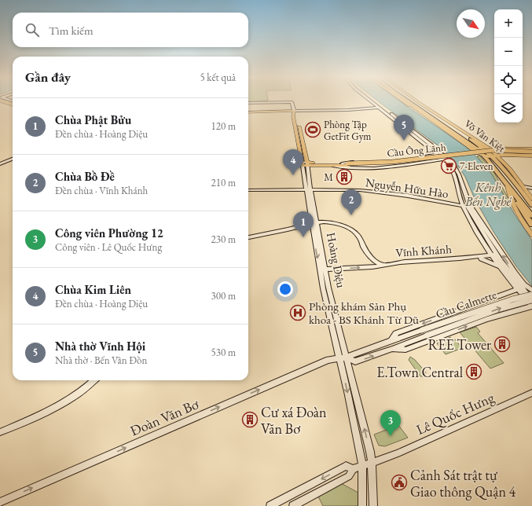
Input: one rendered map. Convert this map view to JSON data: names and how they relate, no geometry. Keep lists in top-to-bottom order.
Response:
{
  "streets": {
    "highway": ["Võ Văn Kiệt"],
    "main road": [
      "Cầu Ông Lãnh",
      "Nguyễn Hữu Hào",
      "Vĩnh Khánh",
      "Hoàng Diệu",
      "Cầu Calmette",
      "Lê Quốc Hưng",
      "Đoàn Văn Bơ"
    ]
  },
  "crossings": [
    ["Cầu Ông Lãnh", "Hoàng Diệu"],
    ["Nguyễn Hữu Hào", "Hoàng Diệu"],
    ["Vĩnh Khánh", "Hoàng Diệu"],
    ["Hoàng Diệu", "Lê Quốc Hưng"],
    ["Hoàng Diệu", "Đoàn Văn Bơ"],
    ["Cầu Calmette", "Đoàn Văn Bơ"]
  ],
  "water": ["Kênh Bến Nghé"],
  "places": {
    "sports": ["Phòng Tập GetFit Gym"],
    "supermarket": ["7-Eleven"],
    "building": [
      "M",
      "REE Tower",
      "E.Town Central",
      "Cư xá Đoàn Văn Bơ"
    ],
    "hospital": ["Phòng khám Sản Phụ khoa - BS Khánh Từ Dũ"],
    "public building": ["Cảnh Sát trật tự Giao thông Quận 4"]
  },
  "north": "bottom right",
  "page": {
    "map_buttons": ["+", "−"],
    "search": "Tìm kiếm",
    "heading": ["Gần đây", "5 kết quả"],
    "list": [
      {
        "mark": "1",
        "name": "Chùa Phật Bửu",
        "note": "Đền chùa · Hoàng Diệu",
        "value": "120 m"
      },
      {
        "mark": "2",
        "name": "Chùa Bồ Đề",
        "note": "Đền chùa · Vĩnh Khánh",
        "value": "210 m"
      },
      {
        "mark": "3",
        "name": "Công viên Phường 12",
        "note": "Công viên · Lê Quốc Hưng",
        "value": "230 m"
      },
      {
        "mark": "4",
        "name": "Chùa Kim Liên",
        "note": "Đền chùa · Hoàng Diệu",
        "value": "300 m"
      },
      {
        "mark": "5",
        "name": "Nhà thờ Vĩnh Hội",
        "note": "Nhà thờ · Bến Vân Đồn",
        "value": "530 m"
      }
    ],
    "pins": [
      "5",
      "4",
      "2",
      "1",
      "3"
    ]
  }
}
